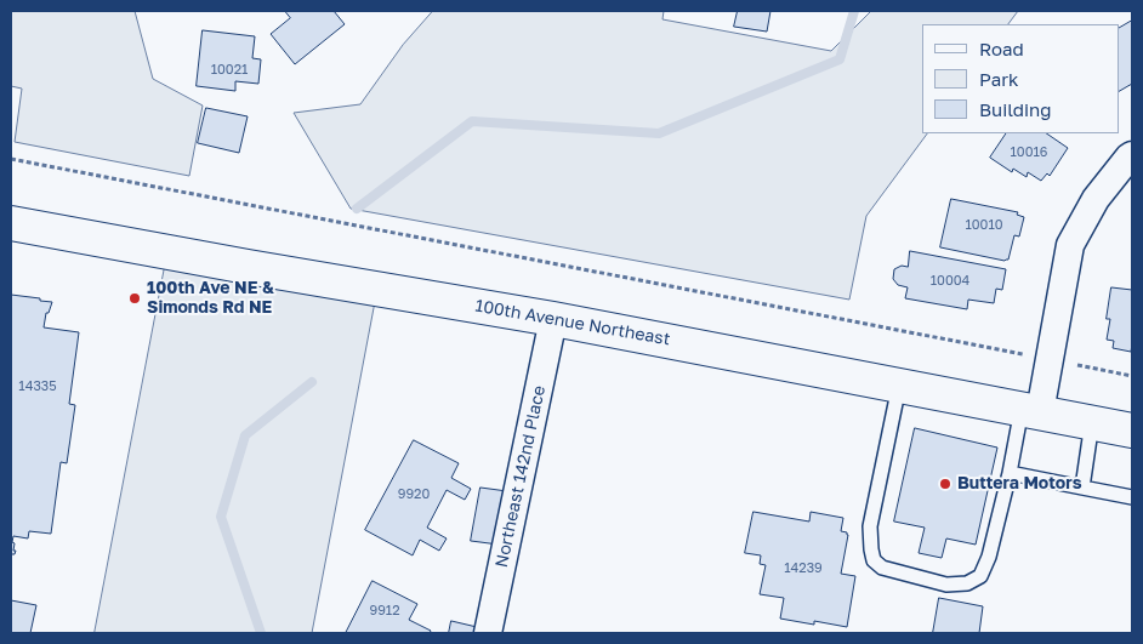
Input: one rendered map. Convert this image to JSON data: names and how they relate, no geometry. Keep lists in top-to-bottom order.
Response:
{
  "streets": {
    "main road": ["100th Avenue Northeast"],
    "street": ["Northeast 142nd Place"]
  },
  "crossings": [
    ["100th Avenue Northeast", "Northeast 142nd Place"]
  ],
  "places": ["100th Ave NE & Simonds Rd NE", "Buttera Motors"],
  "house_numbers": [
    "10021",
    "10016",
    "10010",
    "10004",
    "14335",
    "9920",
    "14239",
    "9912"
  ],
  "legend": ["Road", "Park", "Building"]
}
